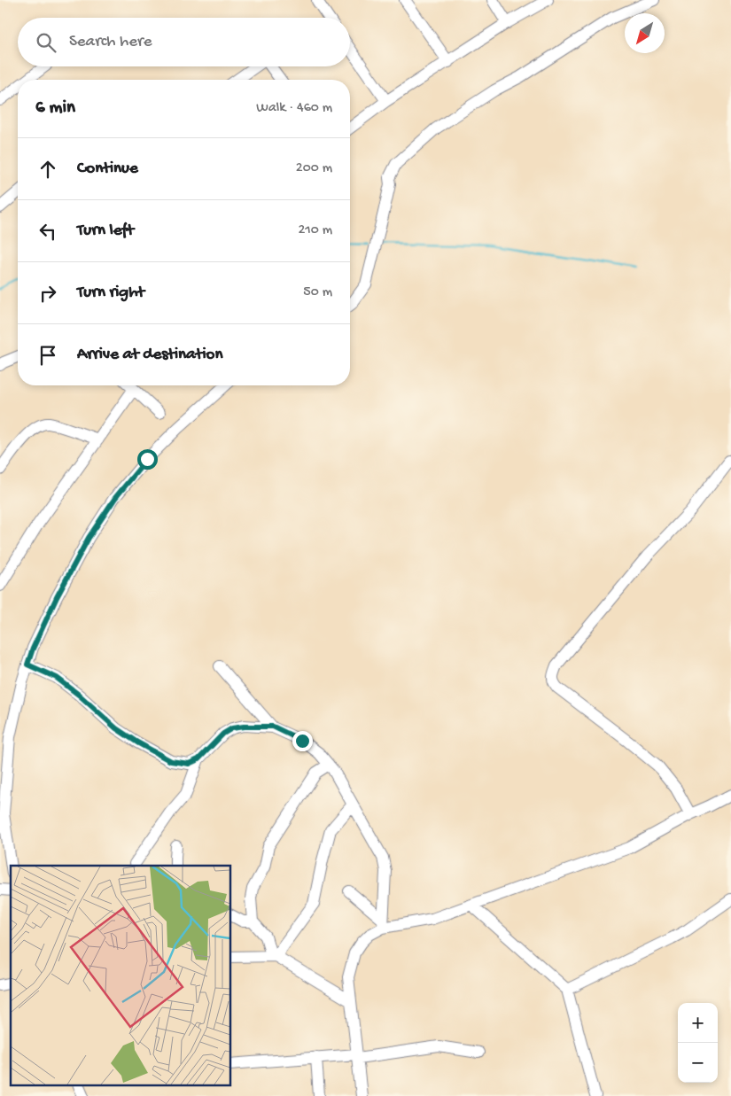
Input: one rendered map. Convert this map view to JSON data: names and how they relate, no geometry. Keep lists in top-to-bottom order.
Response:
{
  "north": "bottom left",
  "page": {
    "search": "Search here",
    "heading": ["6 min", "Walk · 460 m"],
    "list": [
      ["Continue", "200 m"],
      ["Turn left", "210 m"],
      ["Turn right", "50 m"],
      "Arrive at destination"
    ],
    "map_buttons": ["+", "−"]
  }
}
